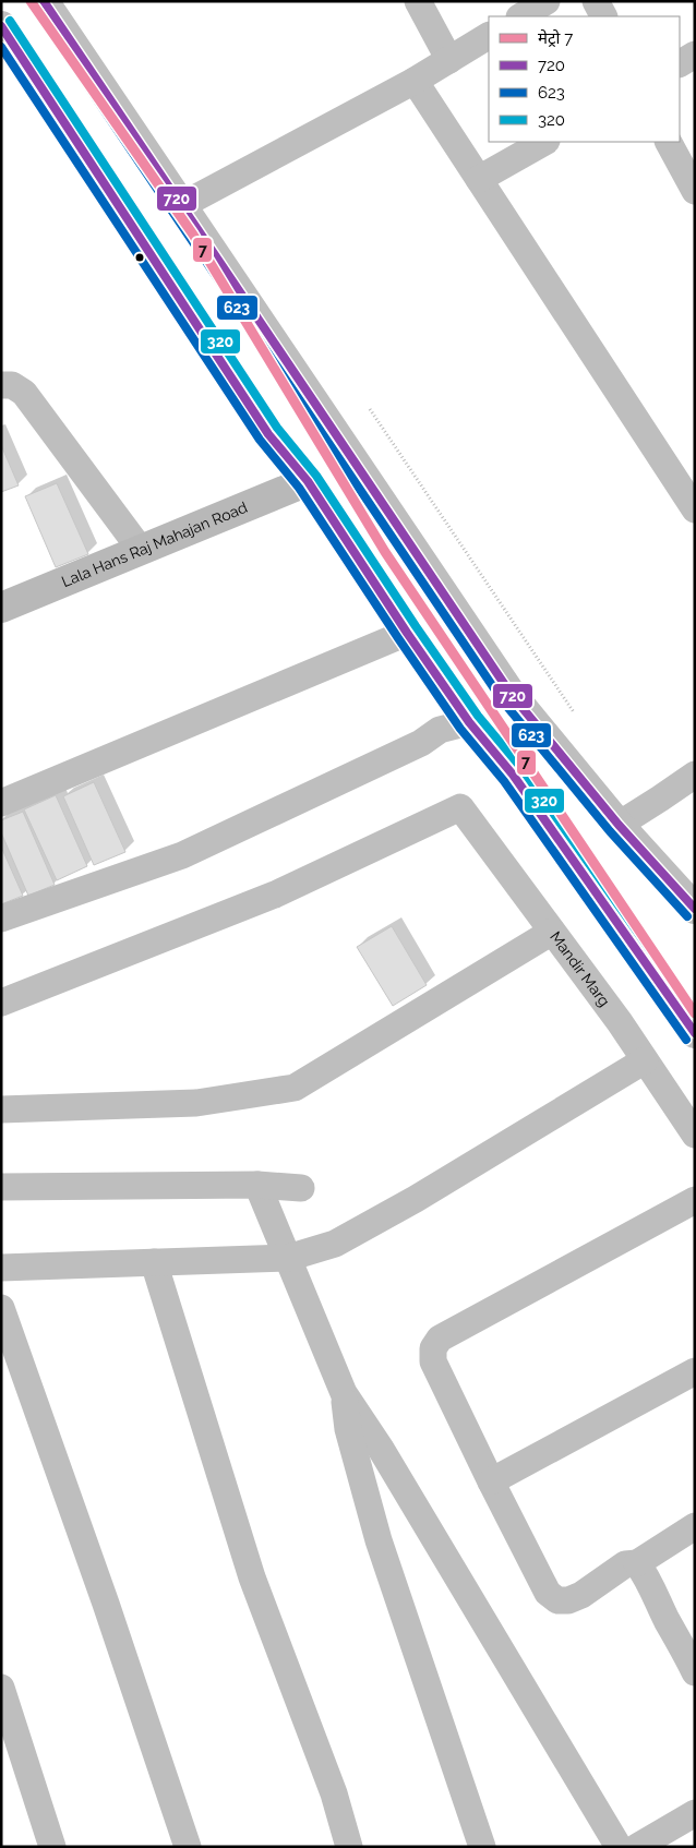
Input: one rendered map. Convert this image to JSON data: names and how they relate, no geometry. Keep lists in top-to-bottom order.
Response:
{
  "streets": {
    "street": ["Lala Hans Raj Mahajan Road", "Mandir Marg"]
  },
  "lines": [
    "metro line 7",
    "transit line 720",
    "transit line 623",
    "transit line 320"
  ],
  "legend": [
    "मेट्रो 7",
    "720",
    "623",
    "320"
  ]
}
